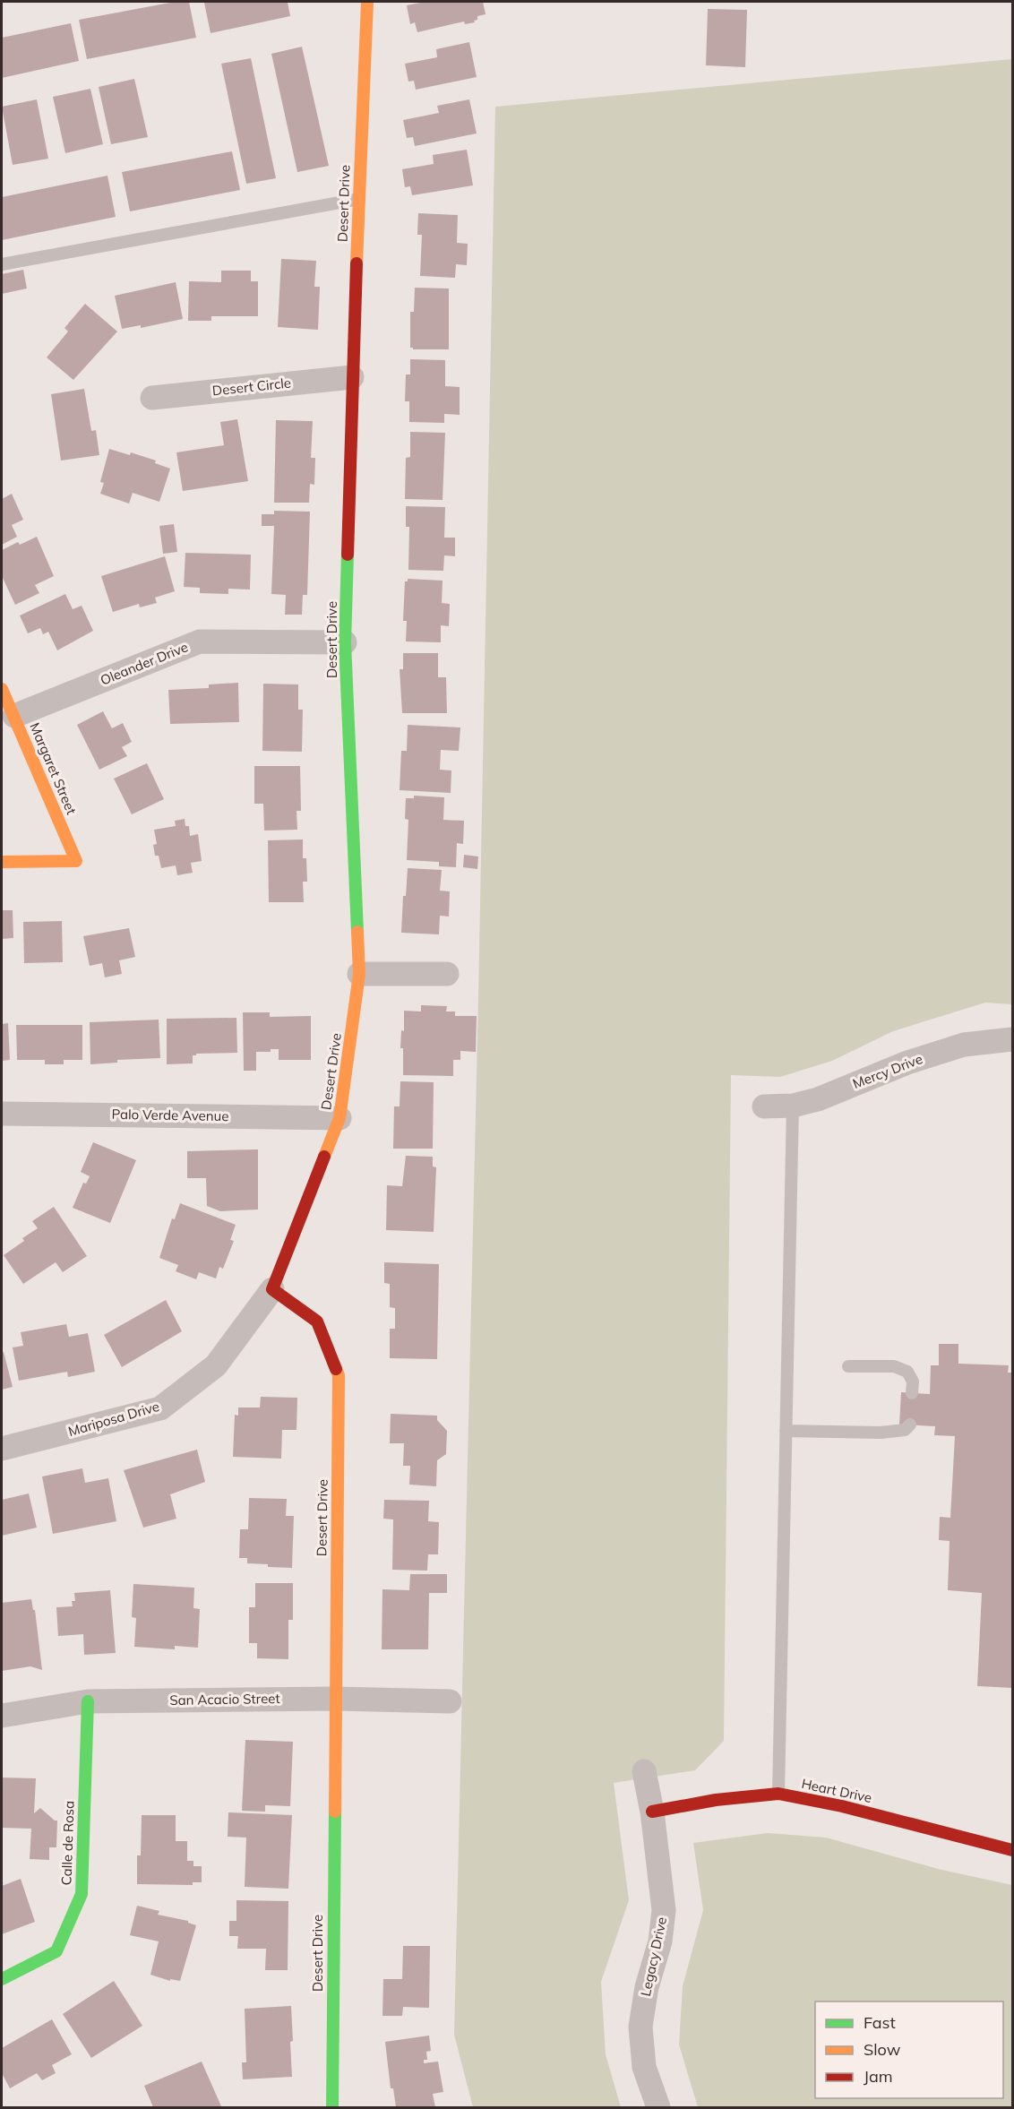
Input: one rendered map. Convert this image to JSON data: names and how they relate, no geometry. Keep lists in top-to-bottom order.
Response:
{
  "streets": {
    "street": [
      "Desert Drive",
      "Desert Circle",
      "Oleander Drive",
      "Margaret Street",
      "Mercy Drive",
      "Palo Verde Avenue",
      "Mariposa Drive",
      "San Acacio Street",
      "Heart Drive",
      "Calle de Rosa",
      "Legacy Drive"
    ]
  },
  "crossings": [
    ["Desert Drive", "Desert Circle"],
    ["Desert Drive", "Oleander Drive"],
    ["Desert Drive", "Palo Verde Avenue"],
    ["Desert Drive", "Mariposa Drive"],
    ["Desert Drive", "San Acacio Street"],
    ["Oleander Drive", "Margaret Street"],
    ["San Acacio Street", "Calle de Rosa"],
    ["Heart Drive", "Legacy Drive"]
  ],
  "legend": ["Fast", "Slow", "Jam"]
}
